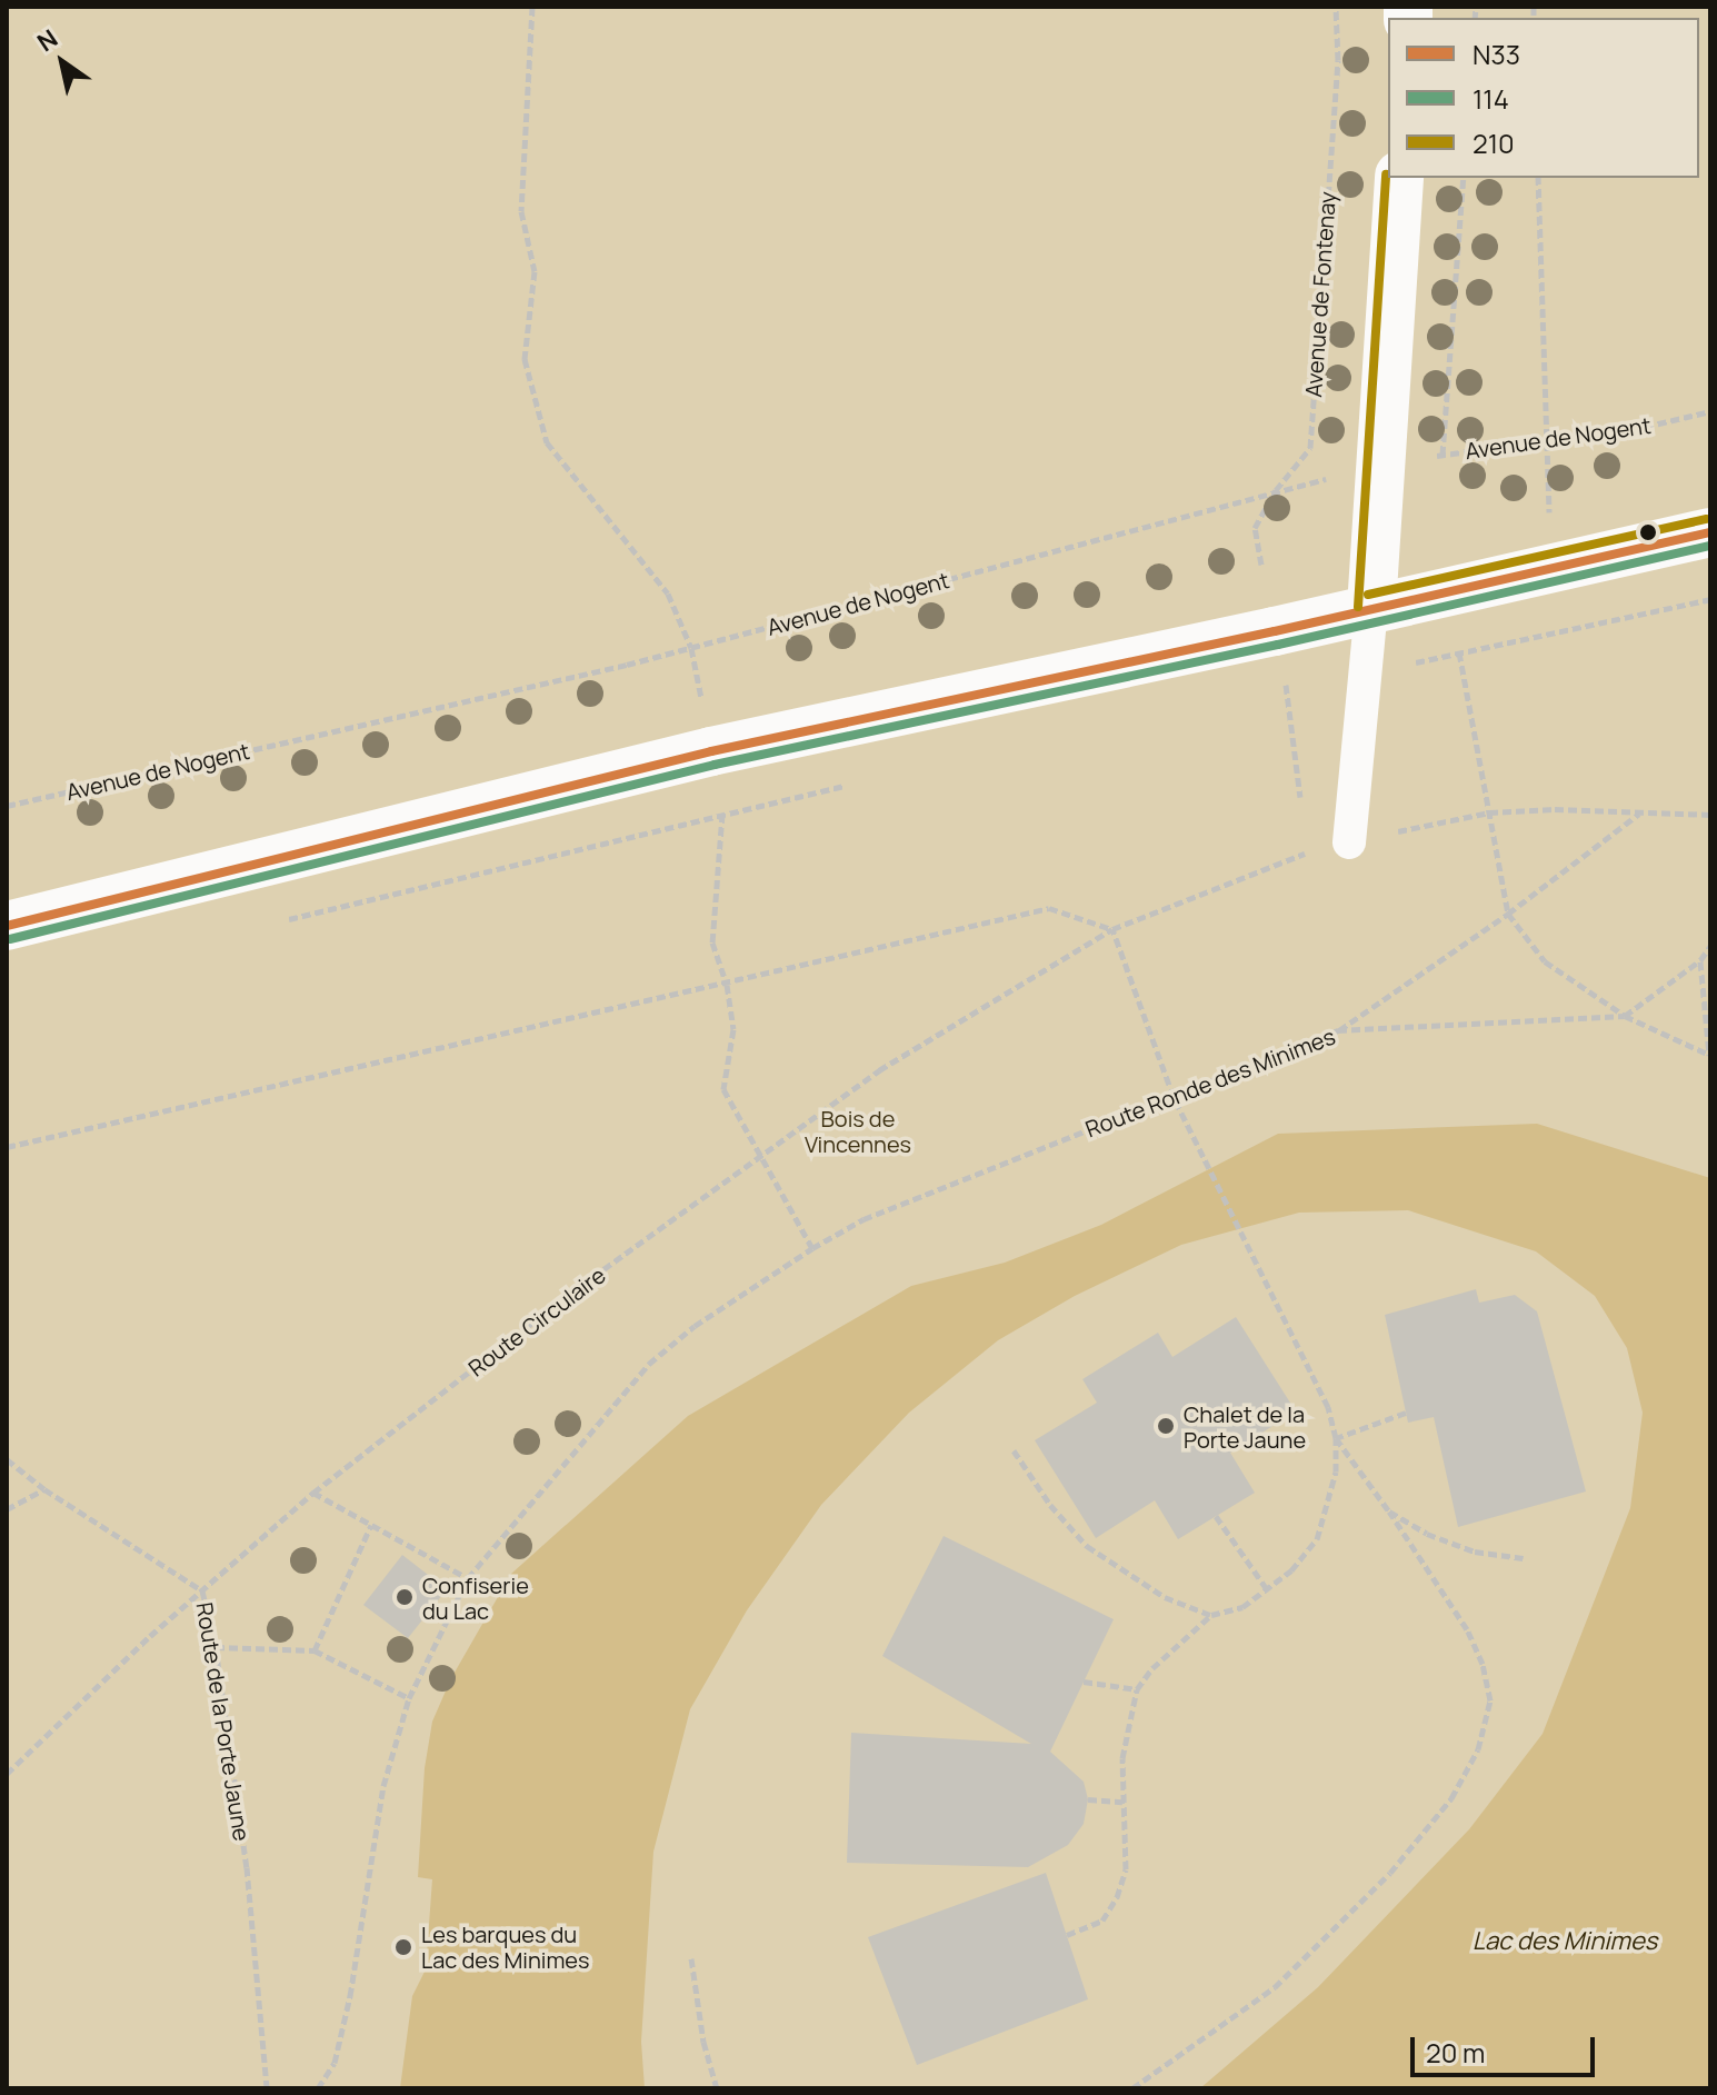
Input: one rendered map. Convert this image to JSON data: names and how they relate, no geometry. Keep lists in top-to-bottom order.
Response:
{
  "streets": {
    "path": [
      "Avenue de Fontenay",
      "Avenue de Nogent",
      "Route Ronde des Minimes",
      "Route Circulaire",
      "Route de la Porte Jaune"
    ]
  },
  "crossings": [
    ["Avenue de Fontenay", "Avenue de Nogent"],
    ["Route Circulaire", "Route de la Porte Jaune"]
  ],
  "water": ["Lac des Minimes"],
  "parks": ["Bois de Vincennes"],
  "places": ["Chalet de la Porte Jaune", "Confiserie du Lac", "Les barques du Lac des Minimes"],
  "lines": ["transit line 210", "transit line N33", "transit line 114"],
  "legend": ["N33", "114", "210"],
  "scale_bar": "20 m",
  "north": "top left"
}
